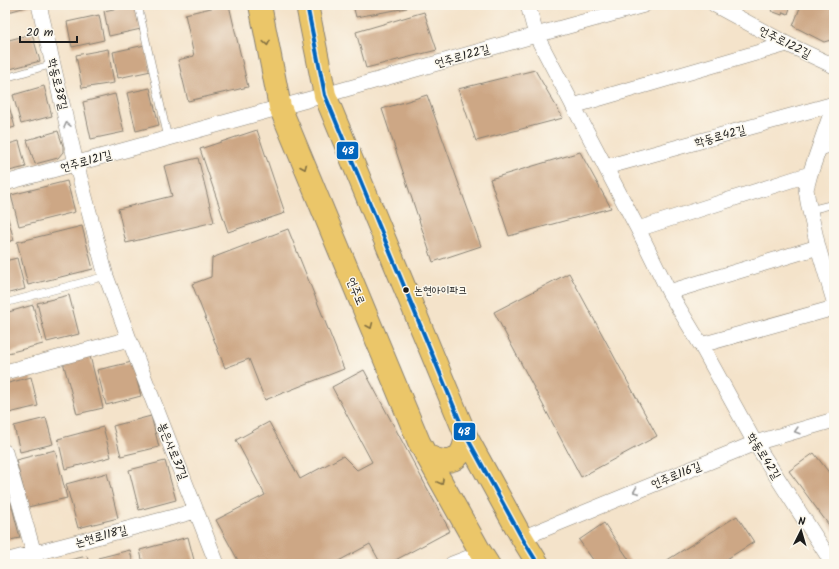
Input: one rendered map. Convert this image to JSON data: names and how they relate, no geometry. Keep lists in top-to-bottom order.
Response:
{
  "streets": {
    "main road": ["언주로"],
    "street": [
      "언주로122길",
      "학동로38길",
      "학동로42길",
      "언주로121길",
      "봉은사로37길",
      "언주로116길",
      "논현로118길"
    ]
  },
  "crossings": [
    ["언주로122길", "학동로42길"],
    ["언주로122길", "언주로121길"],
    ["언주로122길", "언주로"],
    ["학동로38길", "언주로121길"],
    ["학동로38길", "봉은사로37길"],
    ["학동로42길", "언주로116길"],
    ["언주로121길", "언주로"],
    ["언주로121길", "봉은사로37길"],
    ["봉은사로37길", "논현로118길"]
  ],
  "one_way": ["학동로38길", "언주로116길"],
  "places": ["논현아이파크"],
  "lines": ["transit line 48"],
  "scale_bar": "20 m",
  "north": "top"
}
